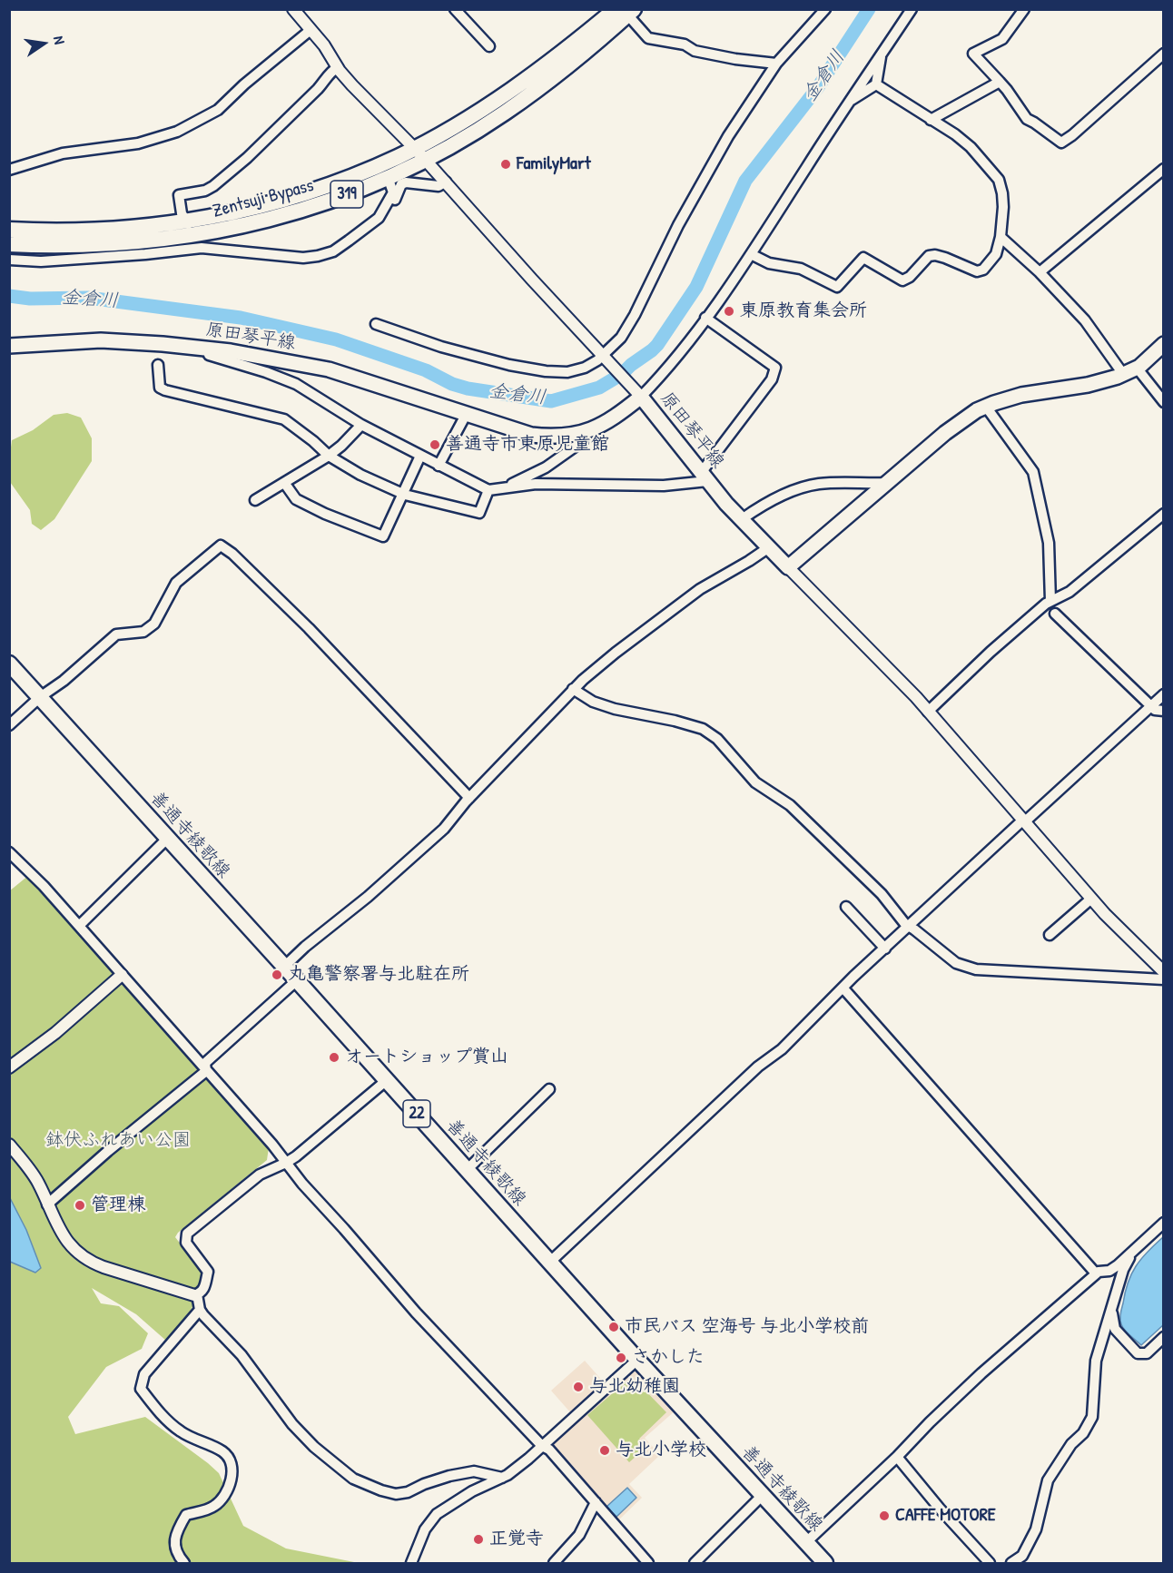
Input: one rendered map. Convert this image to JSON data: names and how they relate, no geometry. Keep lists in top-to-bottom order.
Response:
{
  "streets": {
    "main road": [
      "319",
      "Zentsuji Bypass",
      "原田琴平線",
      "善通寺綾歌線",
      "22"
    ]
  },
  "water": ["金倉川"],
  "parks": ["鉢伏ふれあい公園"],
  "places": [
    "FamilyMart",
    "東原教育集会所",
    "善通寺市東原児童館",
    "丸亀警察署与北駐在所",
    "オートショップ賞山",
    "管理棟",
    "市民バス 空海号 与北小学校前",
    "さかした",
    "与北幼稚園",
    "与北小学校",
    "CAFFE MOTORE",
    "正覚寺"
  ],
  "north": "right"
}
